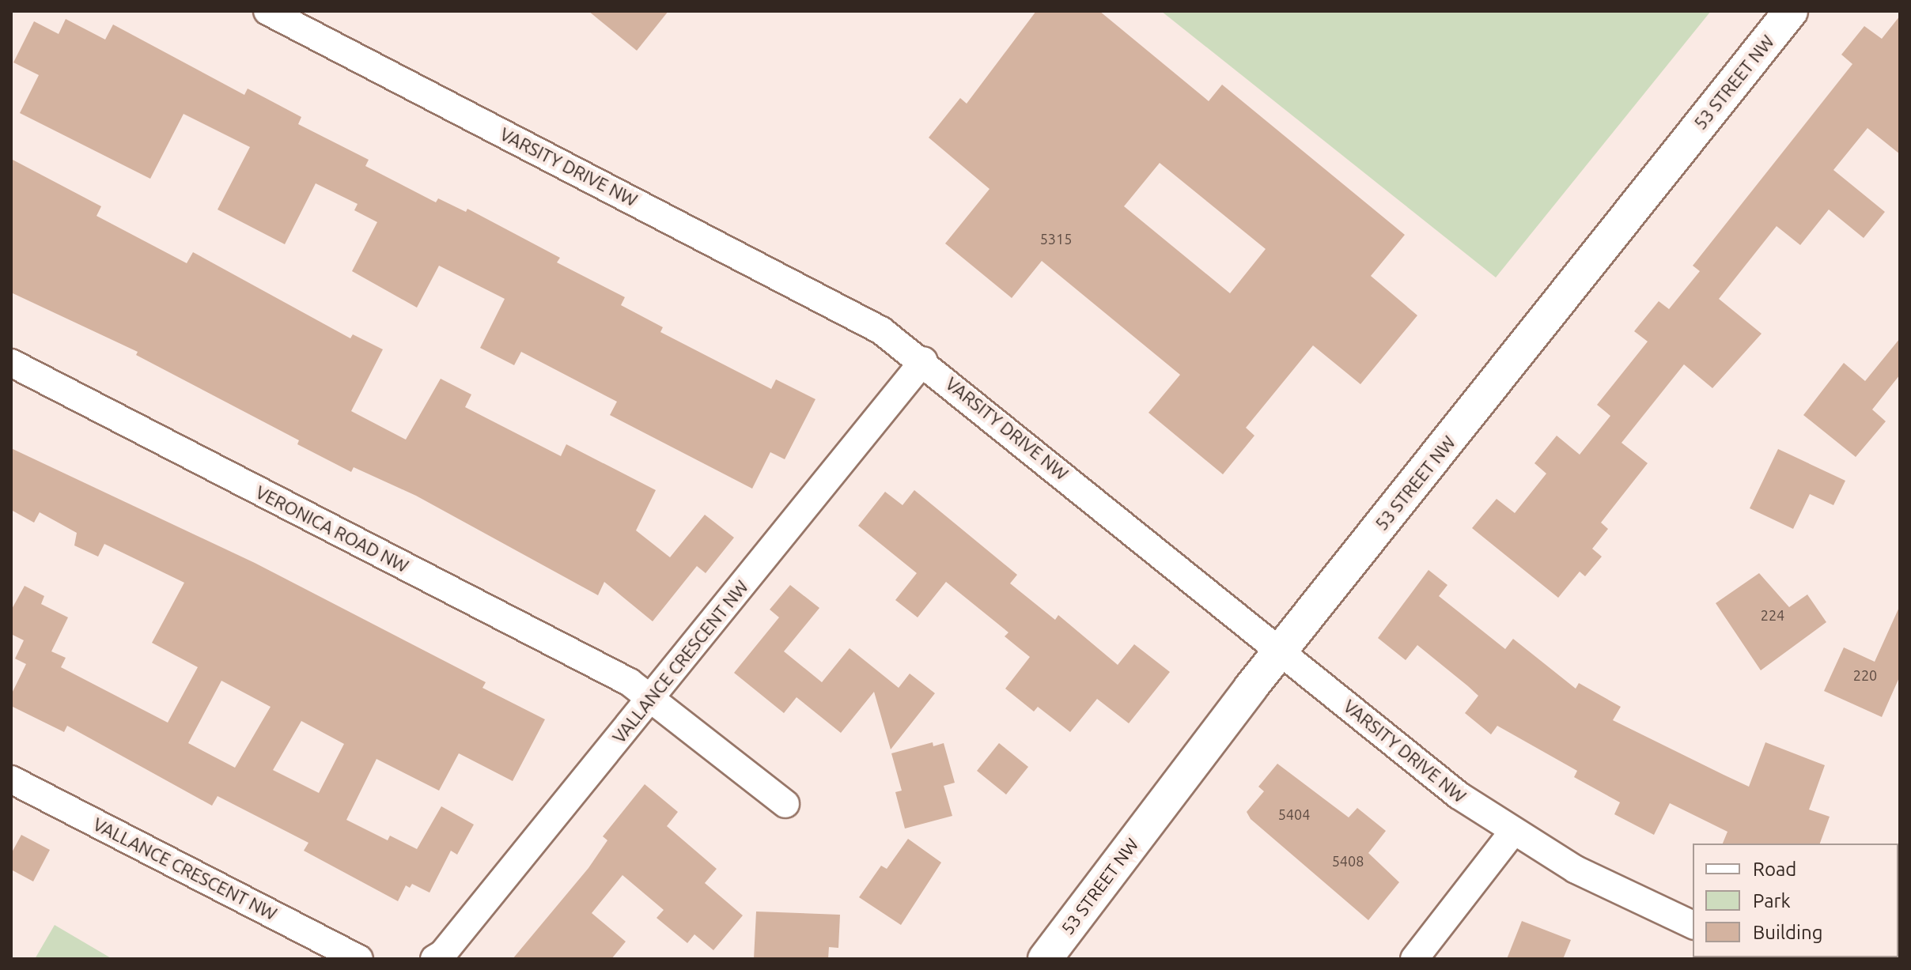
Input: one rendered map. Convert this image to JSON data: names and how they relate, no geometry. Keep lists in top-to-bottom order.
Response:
{
  "streets": {
    "street": [
      "53 STREET NW",
      "VARSITY DRIVE NW",
      "VERONICA ROAD NW",
      "VALLANCE CRESCENT NW"
    ]
  },
  "crossings": [
    ["53 STREET NW", "VARSITY DRIVE NW"],
    ["VARSITY DRIVE NW", "VALLANCE CRESCENT NW"],
    ["VERONICA ROAD NW", "VALLANCE CRESCENT NW"]
  ],
  "house_numbers": [
    "5315",
    "224",
    "220",
    "5404",
    "5408"
  ],
  "legend": ["Road", "Park", "Building"]
}
